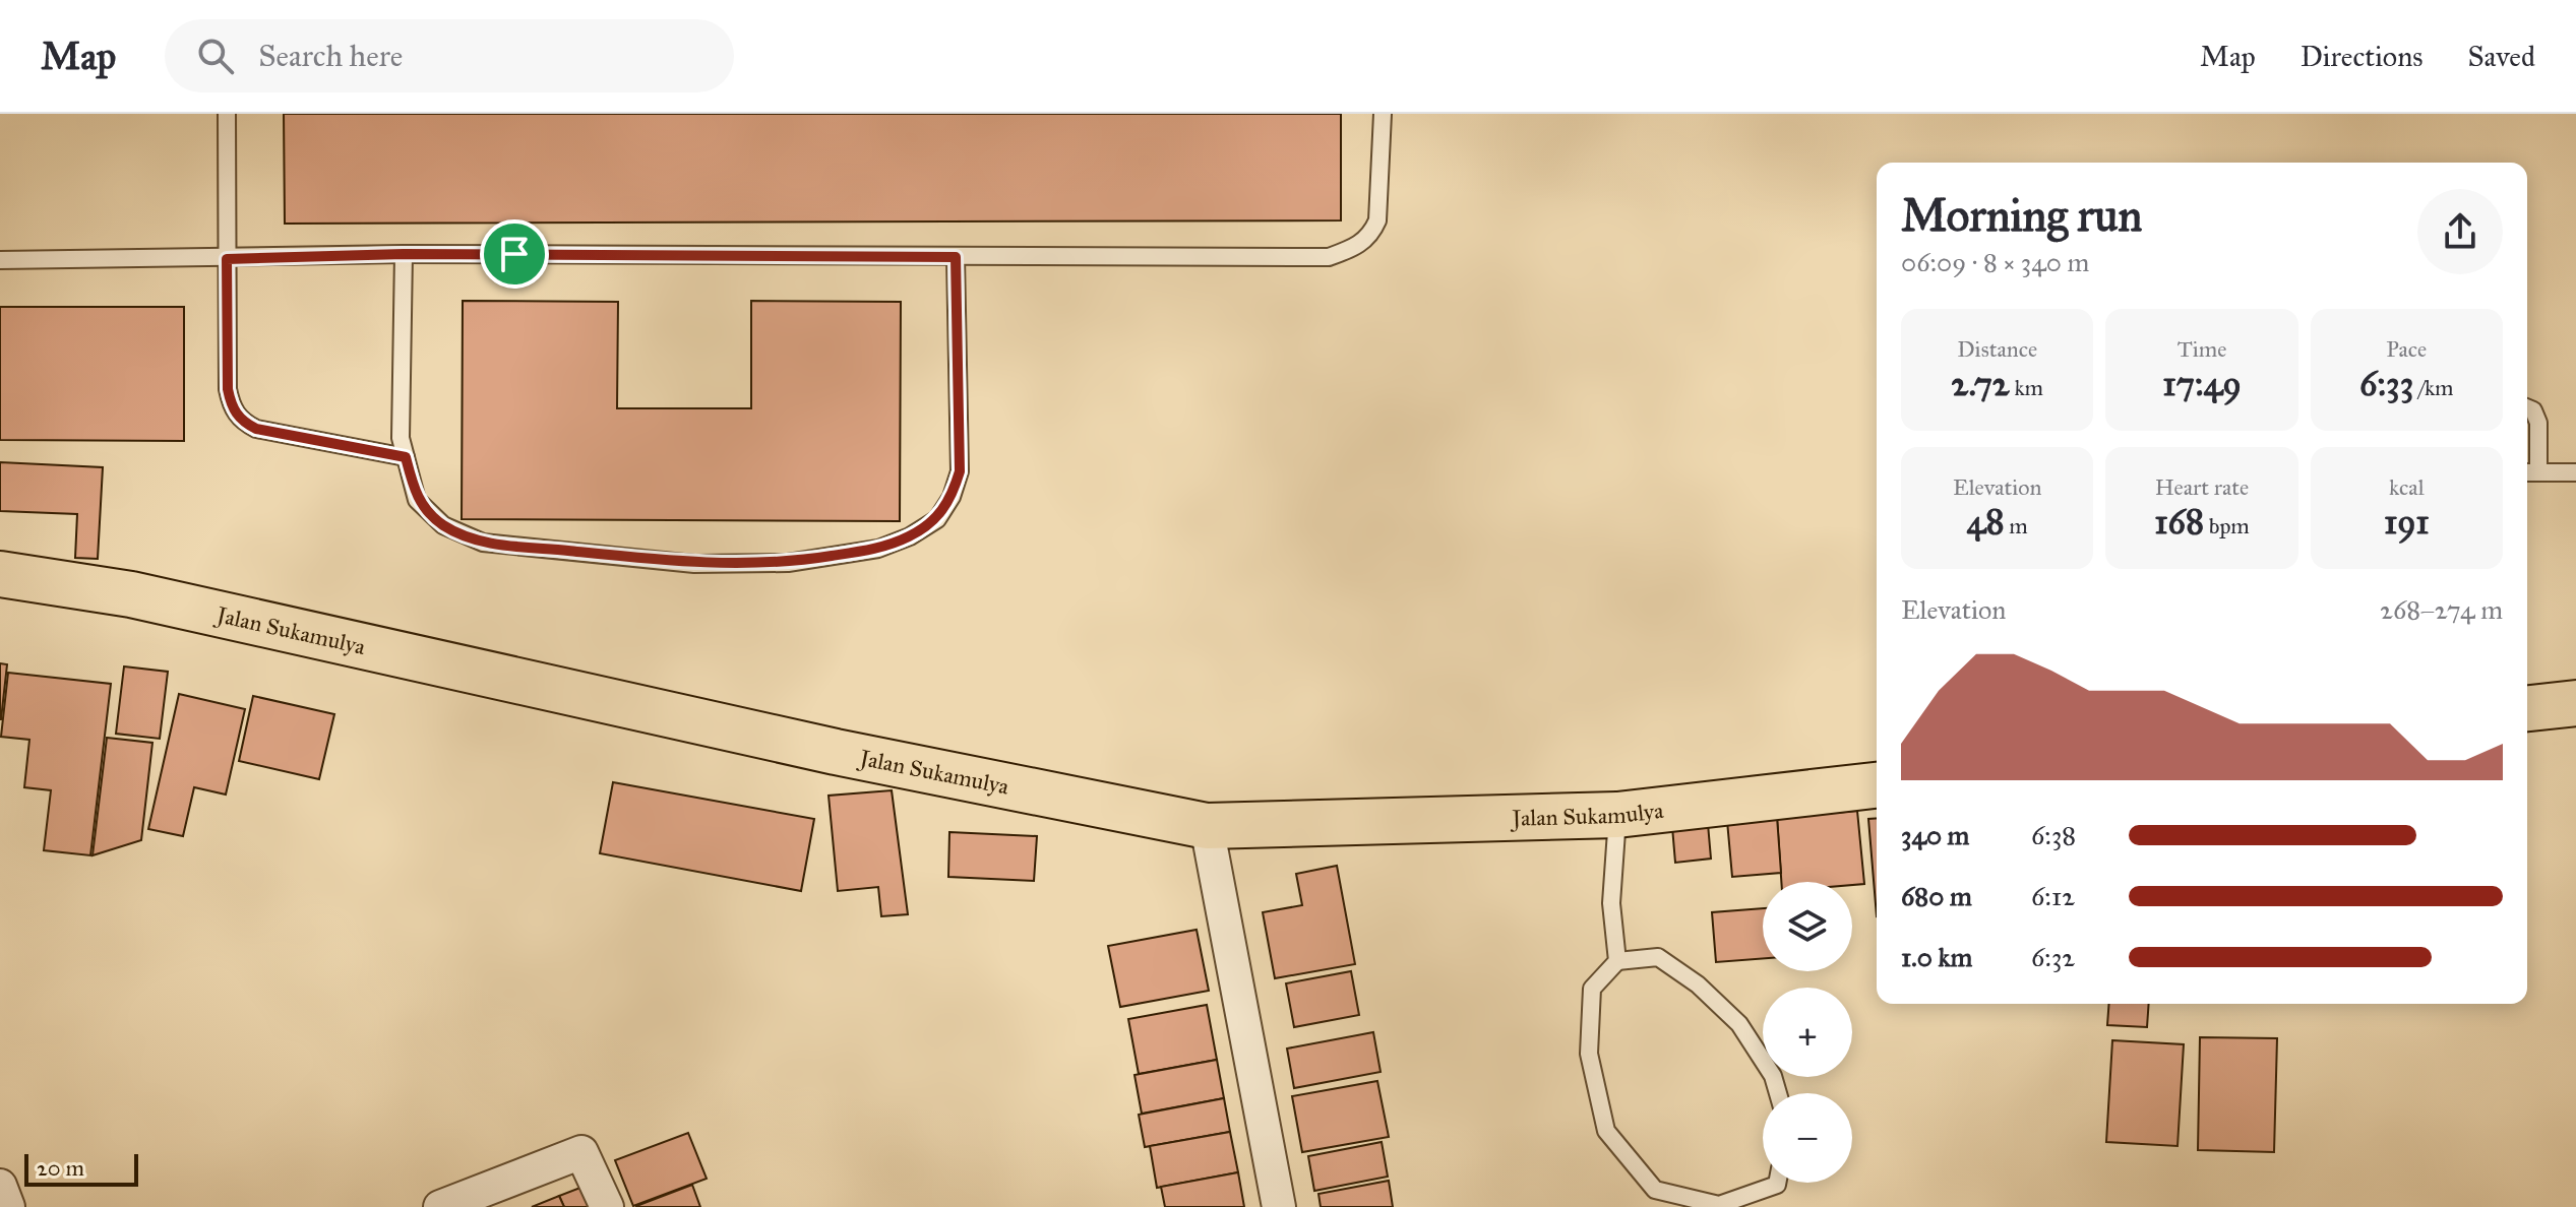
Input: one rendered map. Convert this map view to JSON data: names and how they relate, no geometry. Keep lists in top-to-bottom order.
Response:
{
  "streets": {
    "main road": ["Jalan Sukamulya"]
  },
  "scale_bar": "20 m",
  "page": {
    "header": "Map",
    "search": "Search here",
    "nav": ["Map", "Directions", "Saved"],
    "heading": ["Morning run", "06:09 · 8 × 340 m"],
    "stats": [
      ["Distance", "2.72 km"],
      ["Time", "17:49"],
      ["Pace", "6:33 /km"],
      ["Elevation", "48 m"],
      ["Heart rate", "168 bpm"],
      ["kcal", "191"]
    ],
    "chart": ["Elevation", "268–274 m"],
    "list": [
      {
        "name": "340 m",
        "note": "6:38"
      },
      {
        "name": "680 m",
        "note": "6:12"
      },
      {
        "name": "1.0 km",
        "note": "6:32"
      }
    ],
    "map_buttons": ["+", "−"],
    "scale": "20 m"
  }
}
